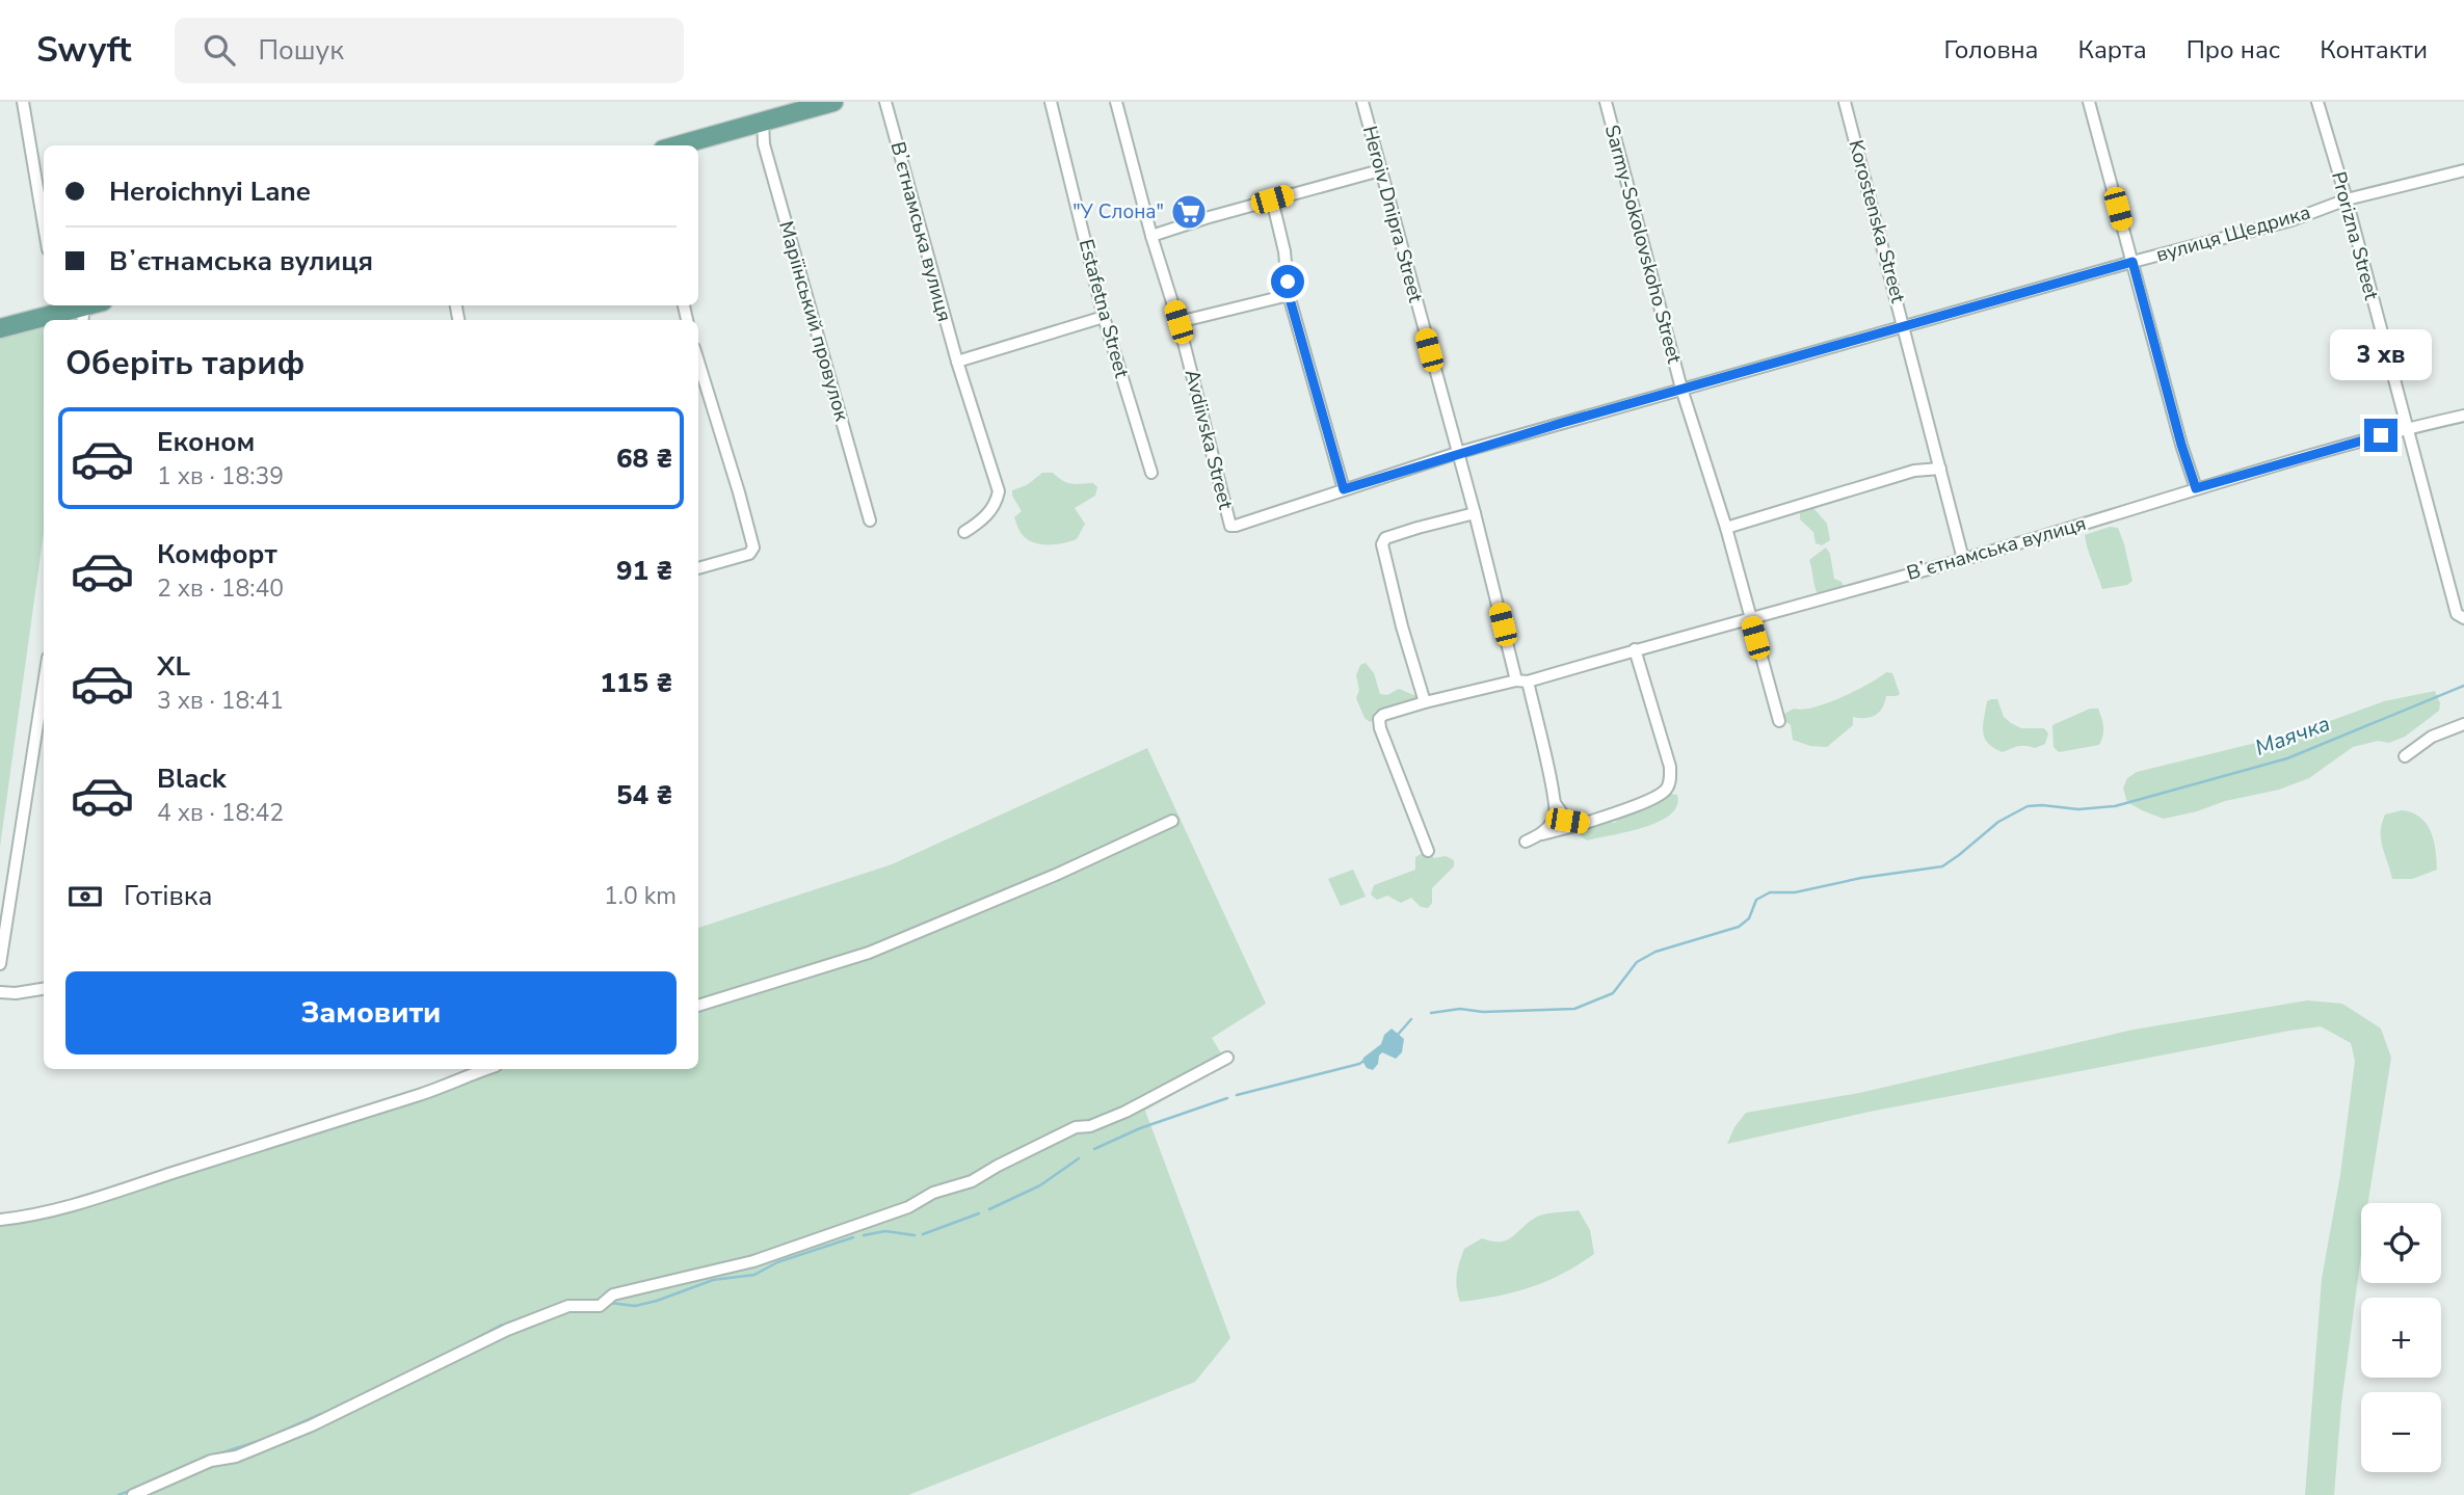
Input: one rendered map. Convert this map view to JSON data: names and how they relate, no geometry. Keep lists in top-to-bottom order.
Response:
{
  "streets": {
    "street": [
      "Heroiv Dnipra Street",
      "Korostenska Street",
      "Вʼєтнамська вулиця",
      "вулиця Щедрика",
      "Prorizna Street",
      "Sarmy-Sokolovskoho Street",
      "Estafetna Street",
      "Маріїнський провулок",
      "Avdiivska Street"
    ]
  },
  "crossings": [
    ["Heroiv Dnipra Street", "Вʼєтнамська вулиця"],
    ["Heroiv Dnipra Street", "вулиця Щедрика"],
    ["Korostenska Street", "Вʼєтнамська вулиця"],
    ["Korostenska Street", "вулиця Щедрика"],
    ["Вʼєтнамська вулиця", "Prorizna Street"],
    ["Вʼєтнамська вулиця", "Sarmy-Sokolovskoho Street"],
    ["вулиця Щедрика", "Prorizna Street"],
    ["вулиця Щедрика", "Sarmy-Sokolovskoho Street"]
  ],
  "water": ["Маячка"],
  "places": {
    "supermarket": ["\"У Слона\""]
  },
  "page": {
    "header": "Swyft",
    "search": "Пошук",
    "nav": [
      "Головна",
      "Карта",
      "Про нас",
      "Контакти"
    ],
    "banner": ["Heroichnyi Lane", "Вʼєтнамська вулиця"],
    "heading": "Оберіть тариф",
    "bubble": "3 хв",
    "list": [
      {
        "name": "Економ",
        "note": "1 хв · 18:39",
        "value": "68 ₴"
      },
      {
        "name": "Комфорт",
        "note": "2 хв · 18:40",
        "value": "91 ₴"
      },
      {
        "name": "XL",
        "note": "3 хв · 18:41",
        "value": "115 ₴"
      },
      {
        "name": "Black",
        "note": "4 хв · 18:42",
        "value": "54 ₴"
      }
    ],
    "pay": ["Готівка", "1.0 km"],
    "buttons": "Замовити",
    "map_buttons": ["+", "−"]
  }
}
